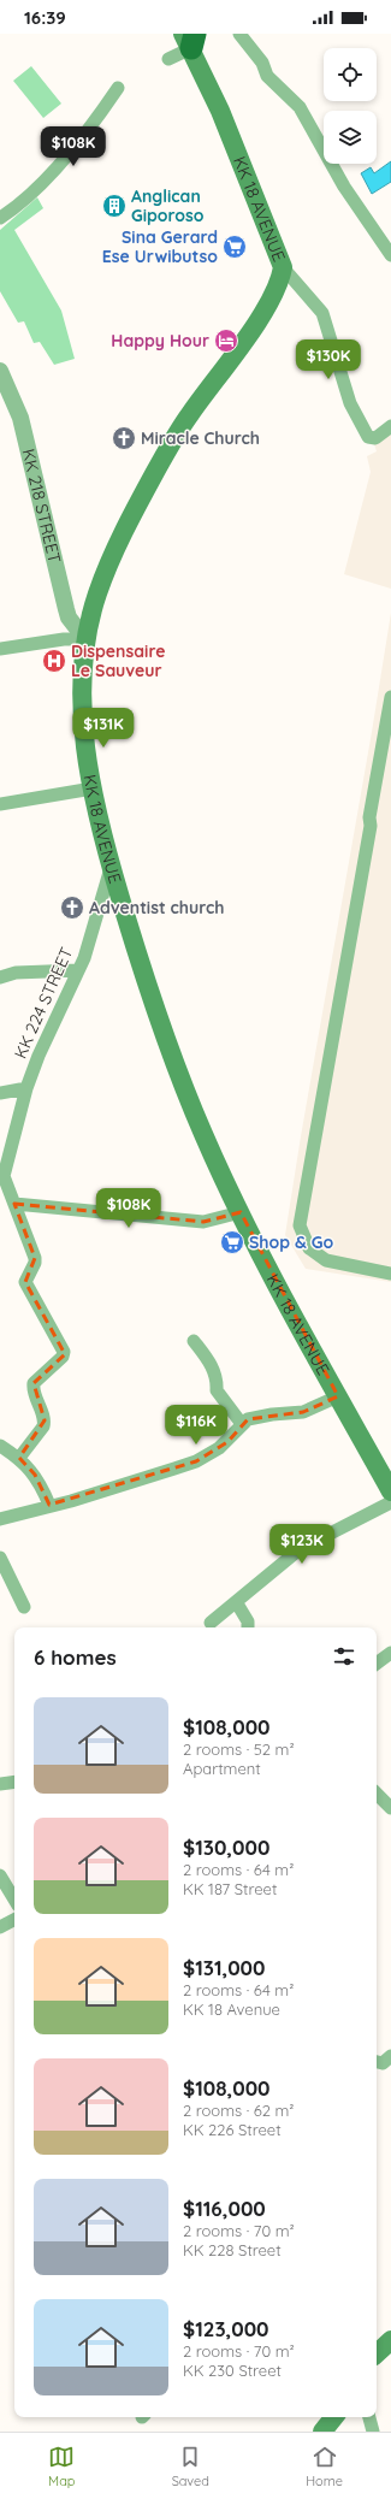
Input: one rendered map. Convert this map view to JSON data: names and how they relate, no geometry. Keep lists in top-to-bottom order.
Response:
{
  "streets": {
    "main road": ["KK 18 AVENUE"],
    "street": ["KK 218 STREET", "KK 224 STREET"]
  },
  "crossings": [
    ["KK 18 AVENUE", "KK 218 STREET"],
    ["KK 18 AVENUE", "KK 224 STREET"]
  ],
  "places": {
    "building": ["Anglican Giporoso"],
    "supermarket": ["Sina Gerard Ese Urwibutso", "Shop & Go"],
    "hotel": ["Happy Hour"],
    "church": ["Miracle Church", "Adventist church"],
    "hospital": ["Dispensaire Le Sauveur"]
  },
  "page": {
    "status": "16:39",
    "price": [
      "$108K",
      "$130K",
      "$131K",
      "$108K",
      "$116K",
      "$123K"
    ],
    "heading": "6 homes",
    "list": [
      {
        "name": "$108,000",
        "note": "2 rooms · 52 m² · Apartment"
      },
      {
        "name": "$130,000",
        "note": "2 rooms · 64 m² · KK 187 Street"
      },
      {
        "name": "$131,000",
        "note": "2 rooms · 64 m² · KK 18 Avenue"
      },
      {
        "name": "$108,000",
        "note": "2 rooms · 62 m² · KK 226 Street"
      },
      {
        "name": "$116,000",
        "note": "2 rooms · 70 m² · KK 228 Street"
      },
      {
        "name": "$123,000",
        "note": "2 rooms · 70 m² · KK 230 Street"
      }
    ],
    "tabs": ["Map", "Saved", "Home"]
  }
}
